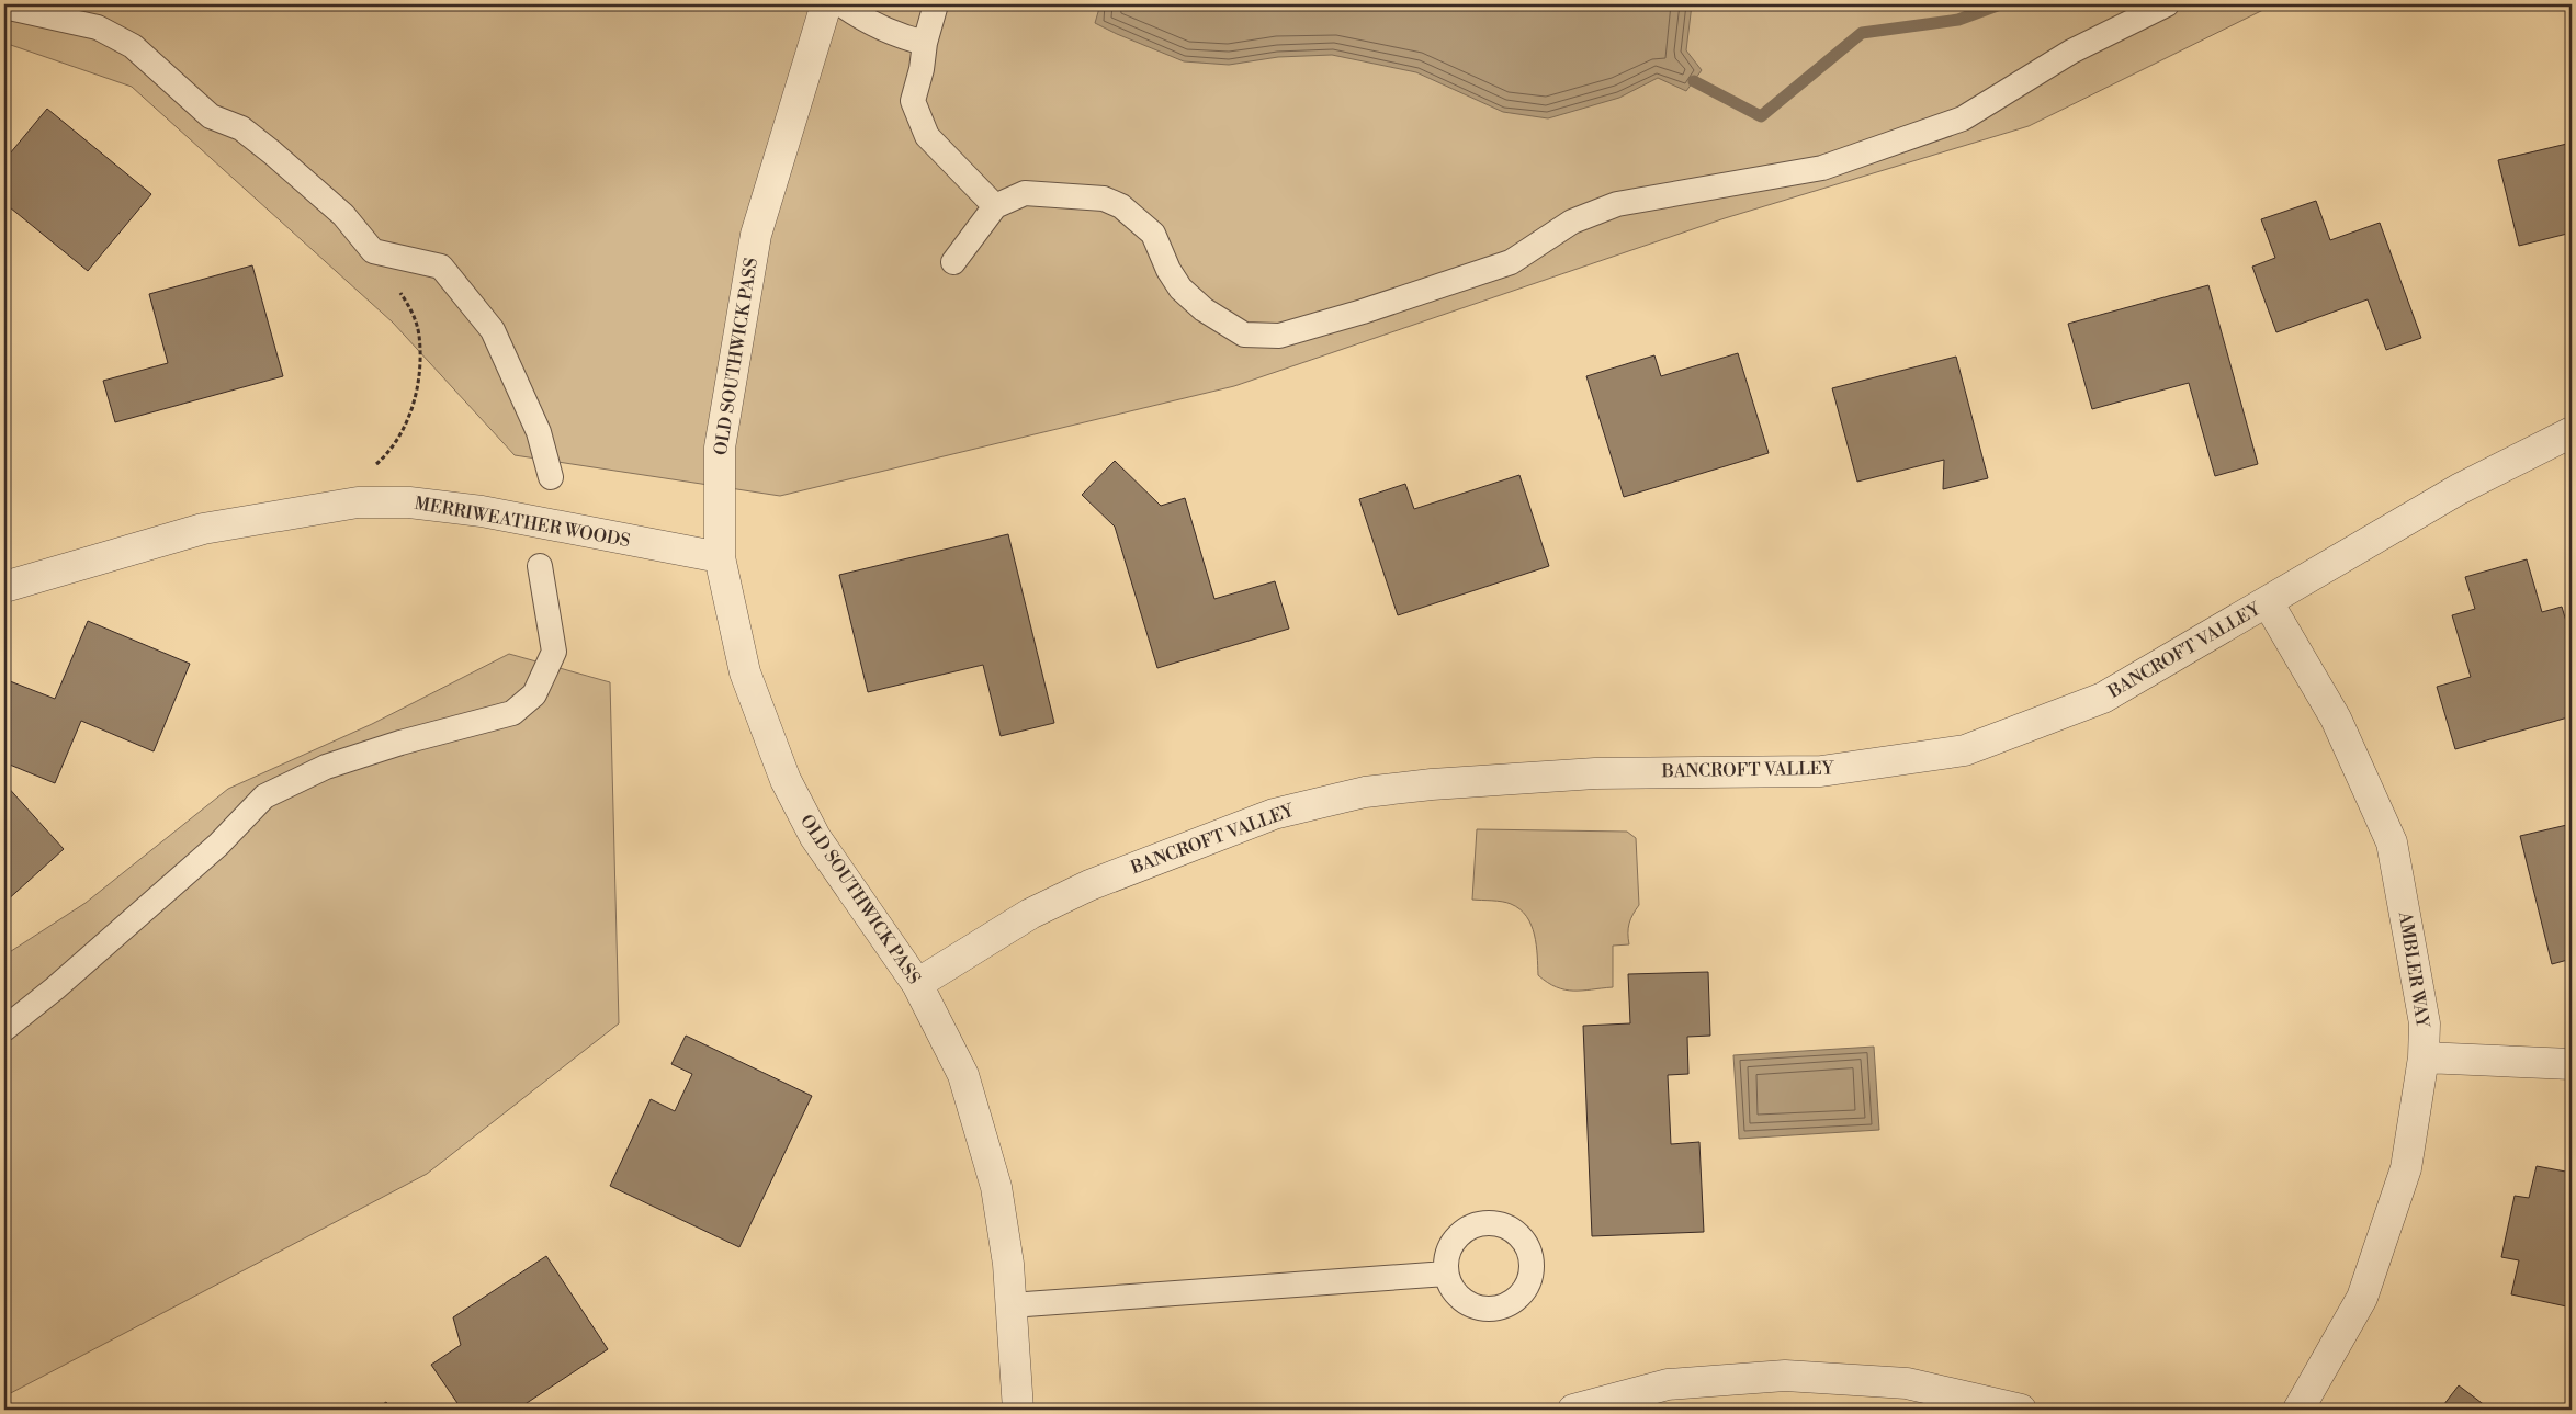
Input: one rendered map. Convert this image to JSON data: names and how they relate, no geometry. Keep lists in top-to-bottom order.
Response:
{
  "streets": {
    "street": [
      "OLD SOUTHWICK PASS",
      "MERRIWEATHER WOODS",
      "BANCROFT VALLEY",
      "AMBLER WAY"
    ]
  },
  "crossings": [
    ["OLD SOUTHWICK PASS", "MERRIWEATHER WOODS"],
    ["OLD SOUTHWICK PASS", "BANCROFT VALLEY"],
    ["BANCROFT VALLEY", "AMBLER WAY"]
  ]
}
